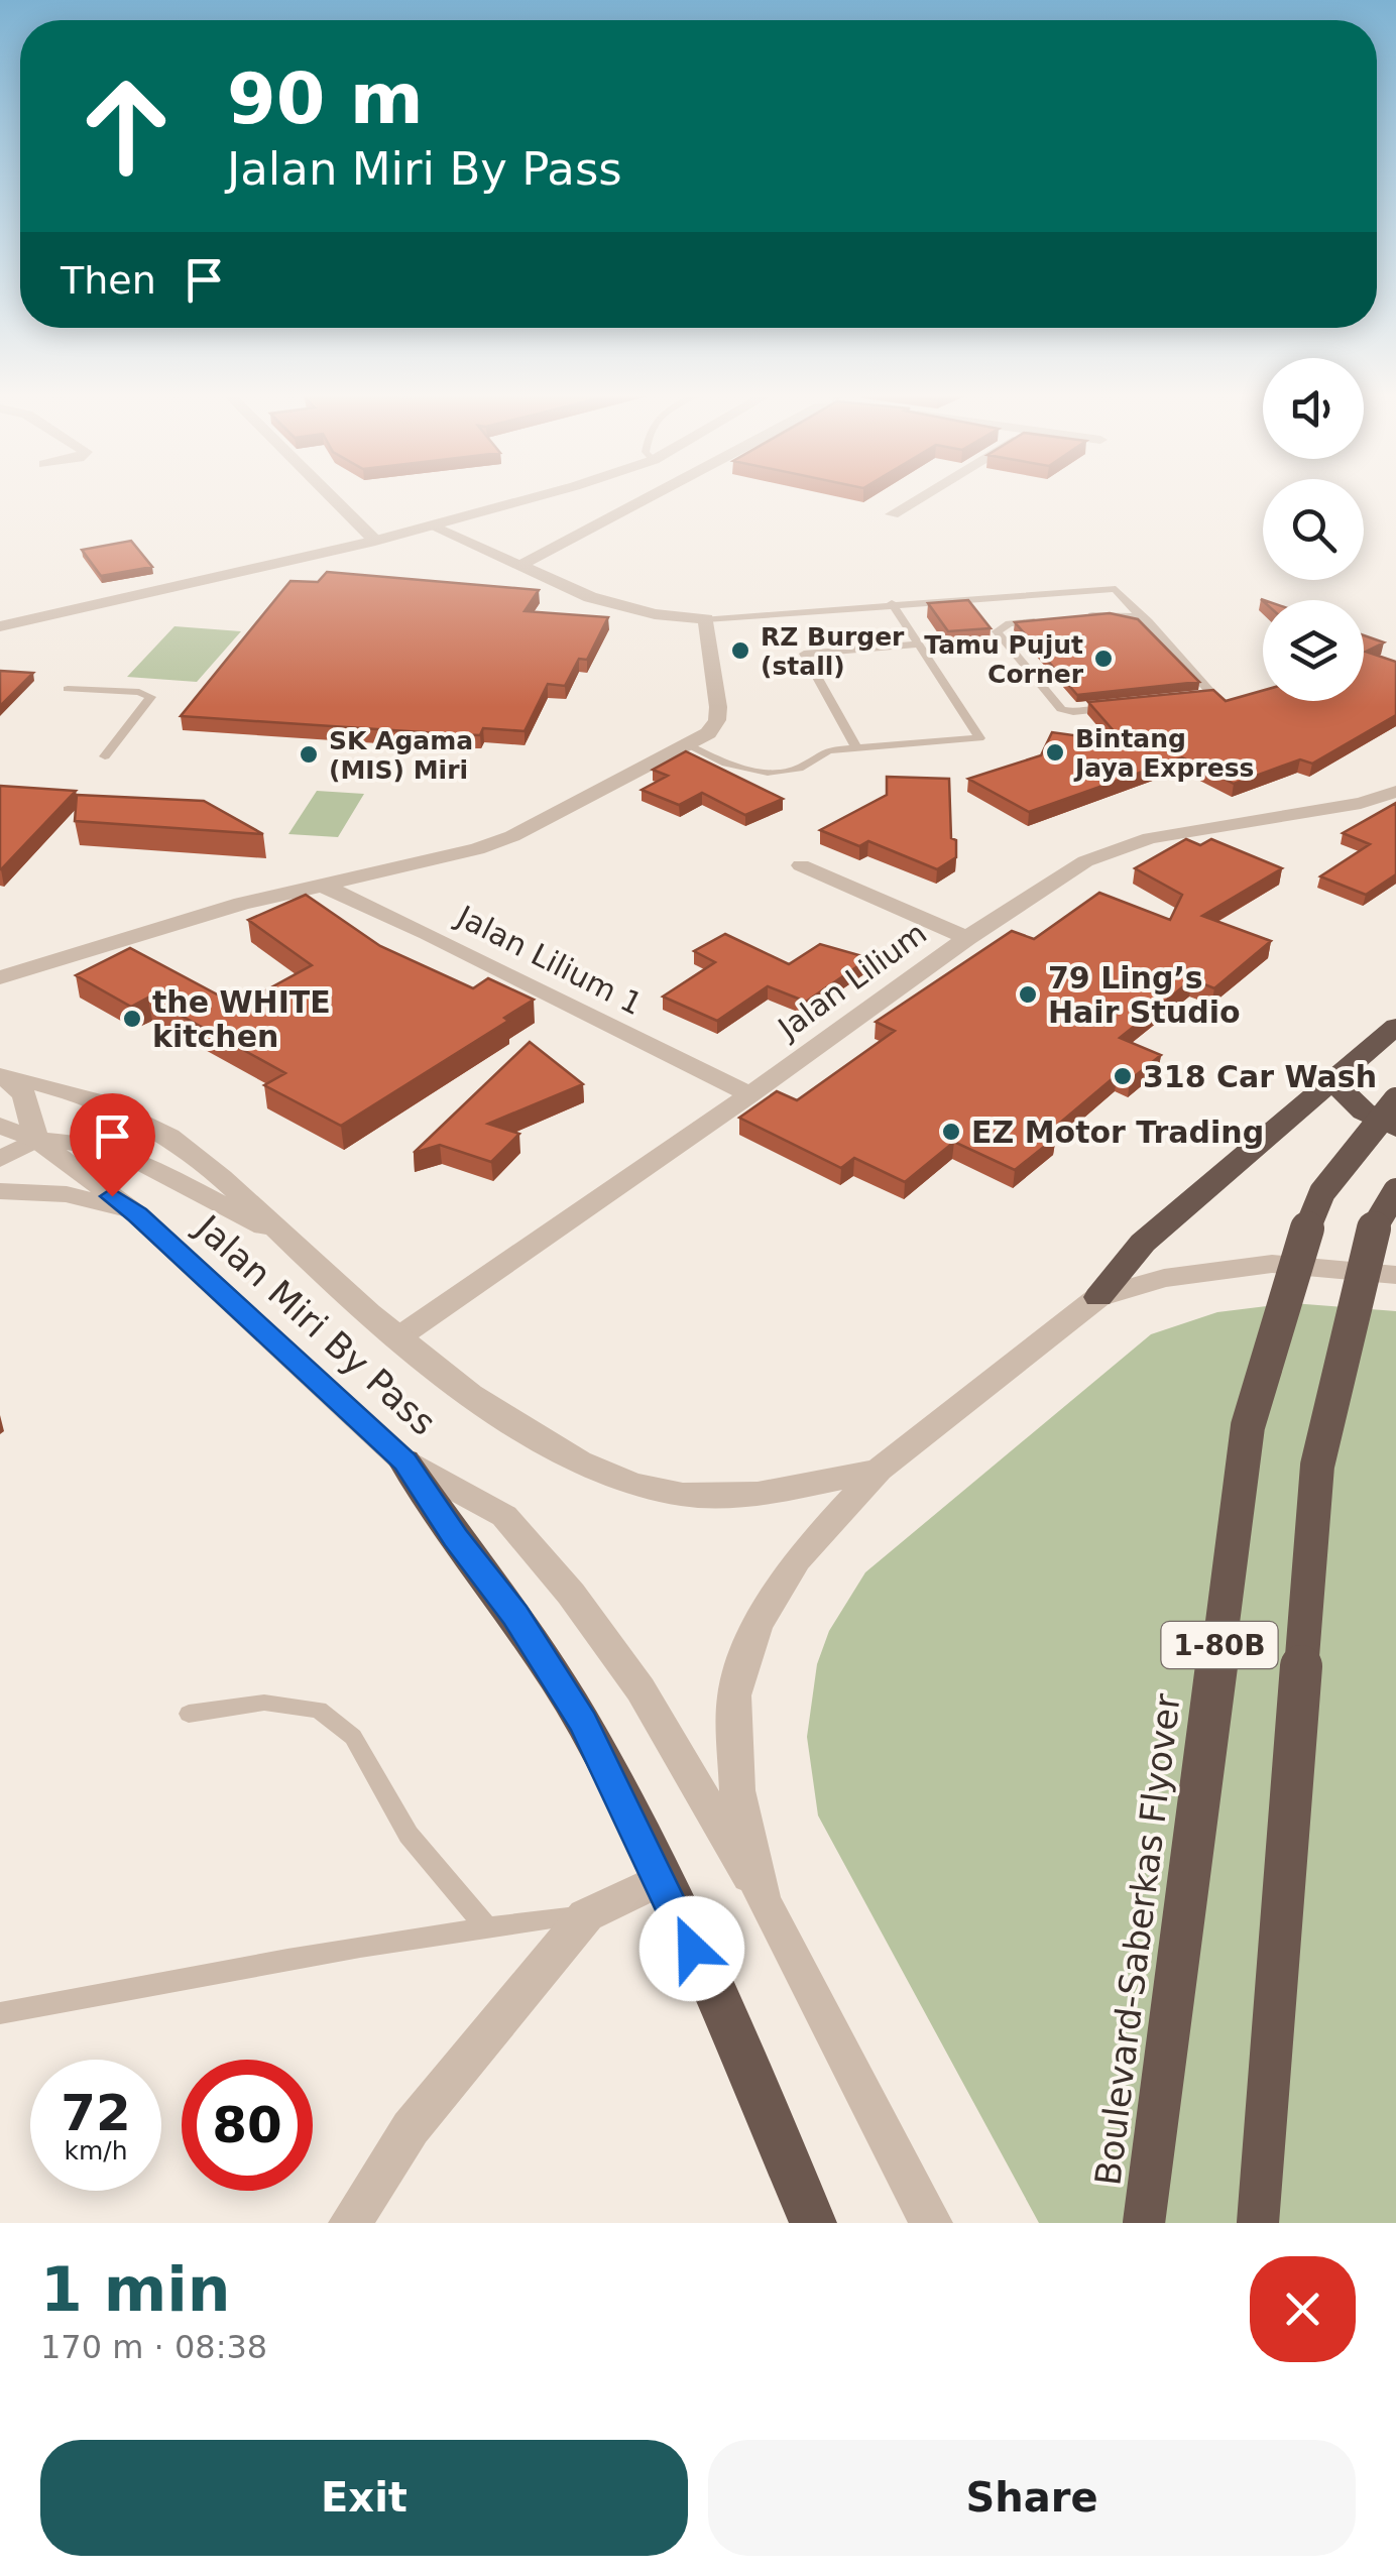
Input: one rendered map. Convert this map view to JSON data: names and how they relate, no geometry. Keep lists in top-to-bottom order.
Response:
{
  "streets": {
    "highway": ["1-80B", "Boulevard-Saberkas Flyover"],
    "street": ["Jalan Lilium 1", "Jalan Lilium", "Jalan Miri By Pass"]
  },
  "crossings": [
    ["Jalan Lilium 1", "Jalan Lilium"],
    ["Jalan Lilium", "Jalan Miri By Pass"]
  ],
  "places": [
    "RZ Burger (stall)",
    "Tamu Pujut Corner",
    "Bintang Jaya Express",
    "SK Agama (MIS) Miri",
    "79 Ling’s Hair Studio",
    "the WHITE kitchen",
    "318 Car Wash",
    "EZ Motor Trading"
  ],
  "page": {
    "turn": ["90 m", "Jalan Miri By Pass"],
    "then": "Then",
    "speed": "72 km/h",
    "limit": "80",
    "heading": ["1 min", "170 m · 08:38"],
    "buttons": ["Exit", "Share"]
  }
}
